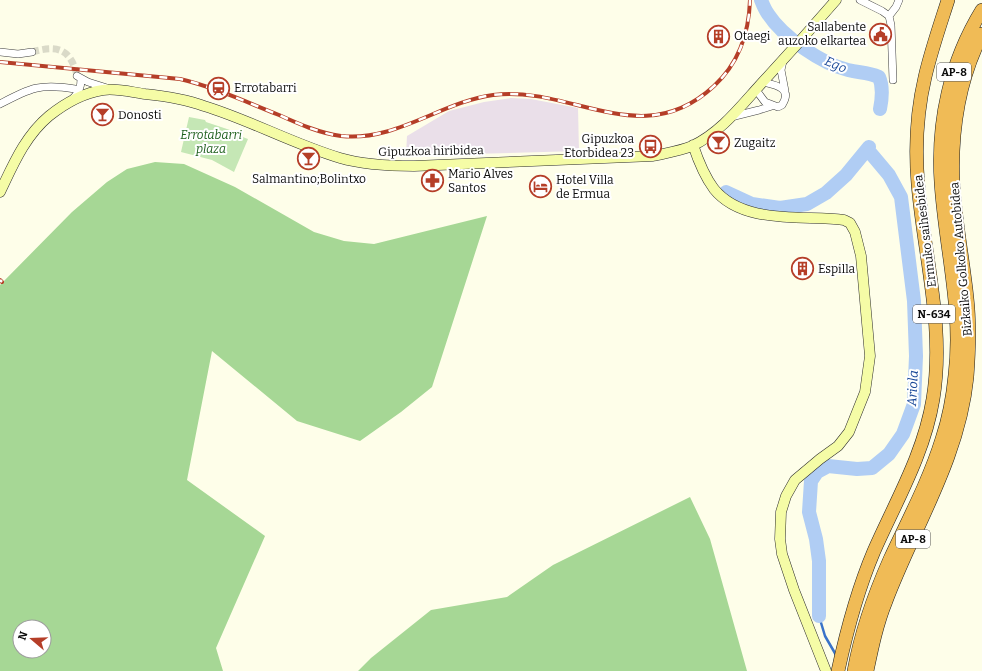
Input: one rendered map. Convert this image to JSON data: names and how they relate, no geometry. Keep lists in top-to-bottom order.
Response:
{
  "streets": {
    "highway": [
      "AP-8",
      "Ermuko saihesbidea",
      "Bizkaiko Golkoko Autobidea",
      "N-634"
    ],
    "street": ["Gipuzkoa hiribidea"]
  },
  "crossings": [
    ["AP-8", "Bizkaiko Golkoko Autobidea"]
  ],
  "water": ["Ego", "Ariola"],
  "parks": ["Errotabarri plaza"],
  "places": {
    "public building": ["Sallabente auzoko elkartea"],
    "building": ["Otaegi", "Espilla"],
    "station": ["Errotabarri"],
    "bar": ["Donosti", "Zugaitz", "Salmantino;Bolintxo"],
    "bus stop": ["Gipuzkoa Etorbidea 23"],
    "pharmacy": ["Mario Alves Santos"],
    "hotel": ["Hotel Villa de Ermua"]
  },
  "north": "left"
}
